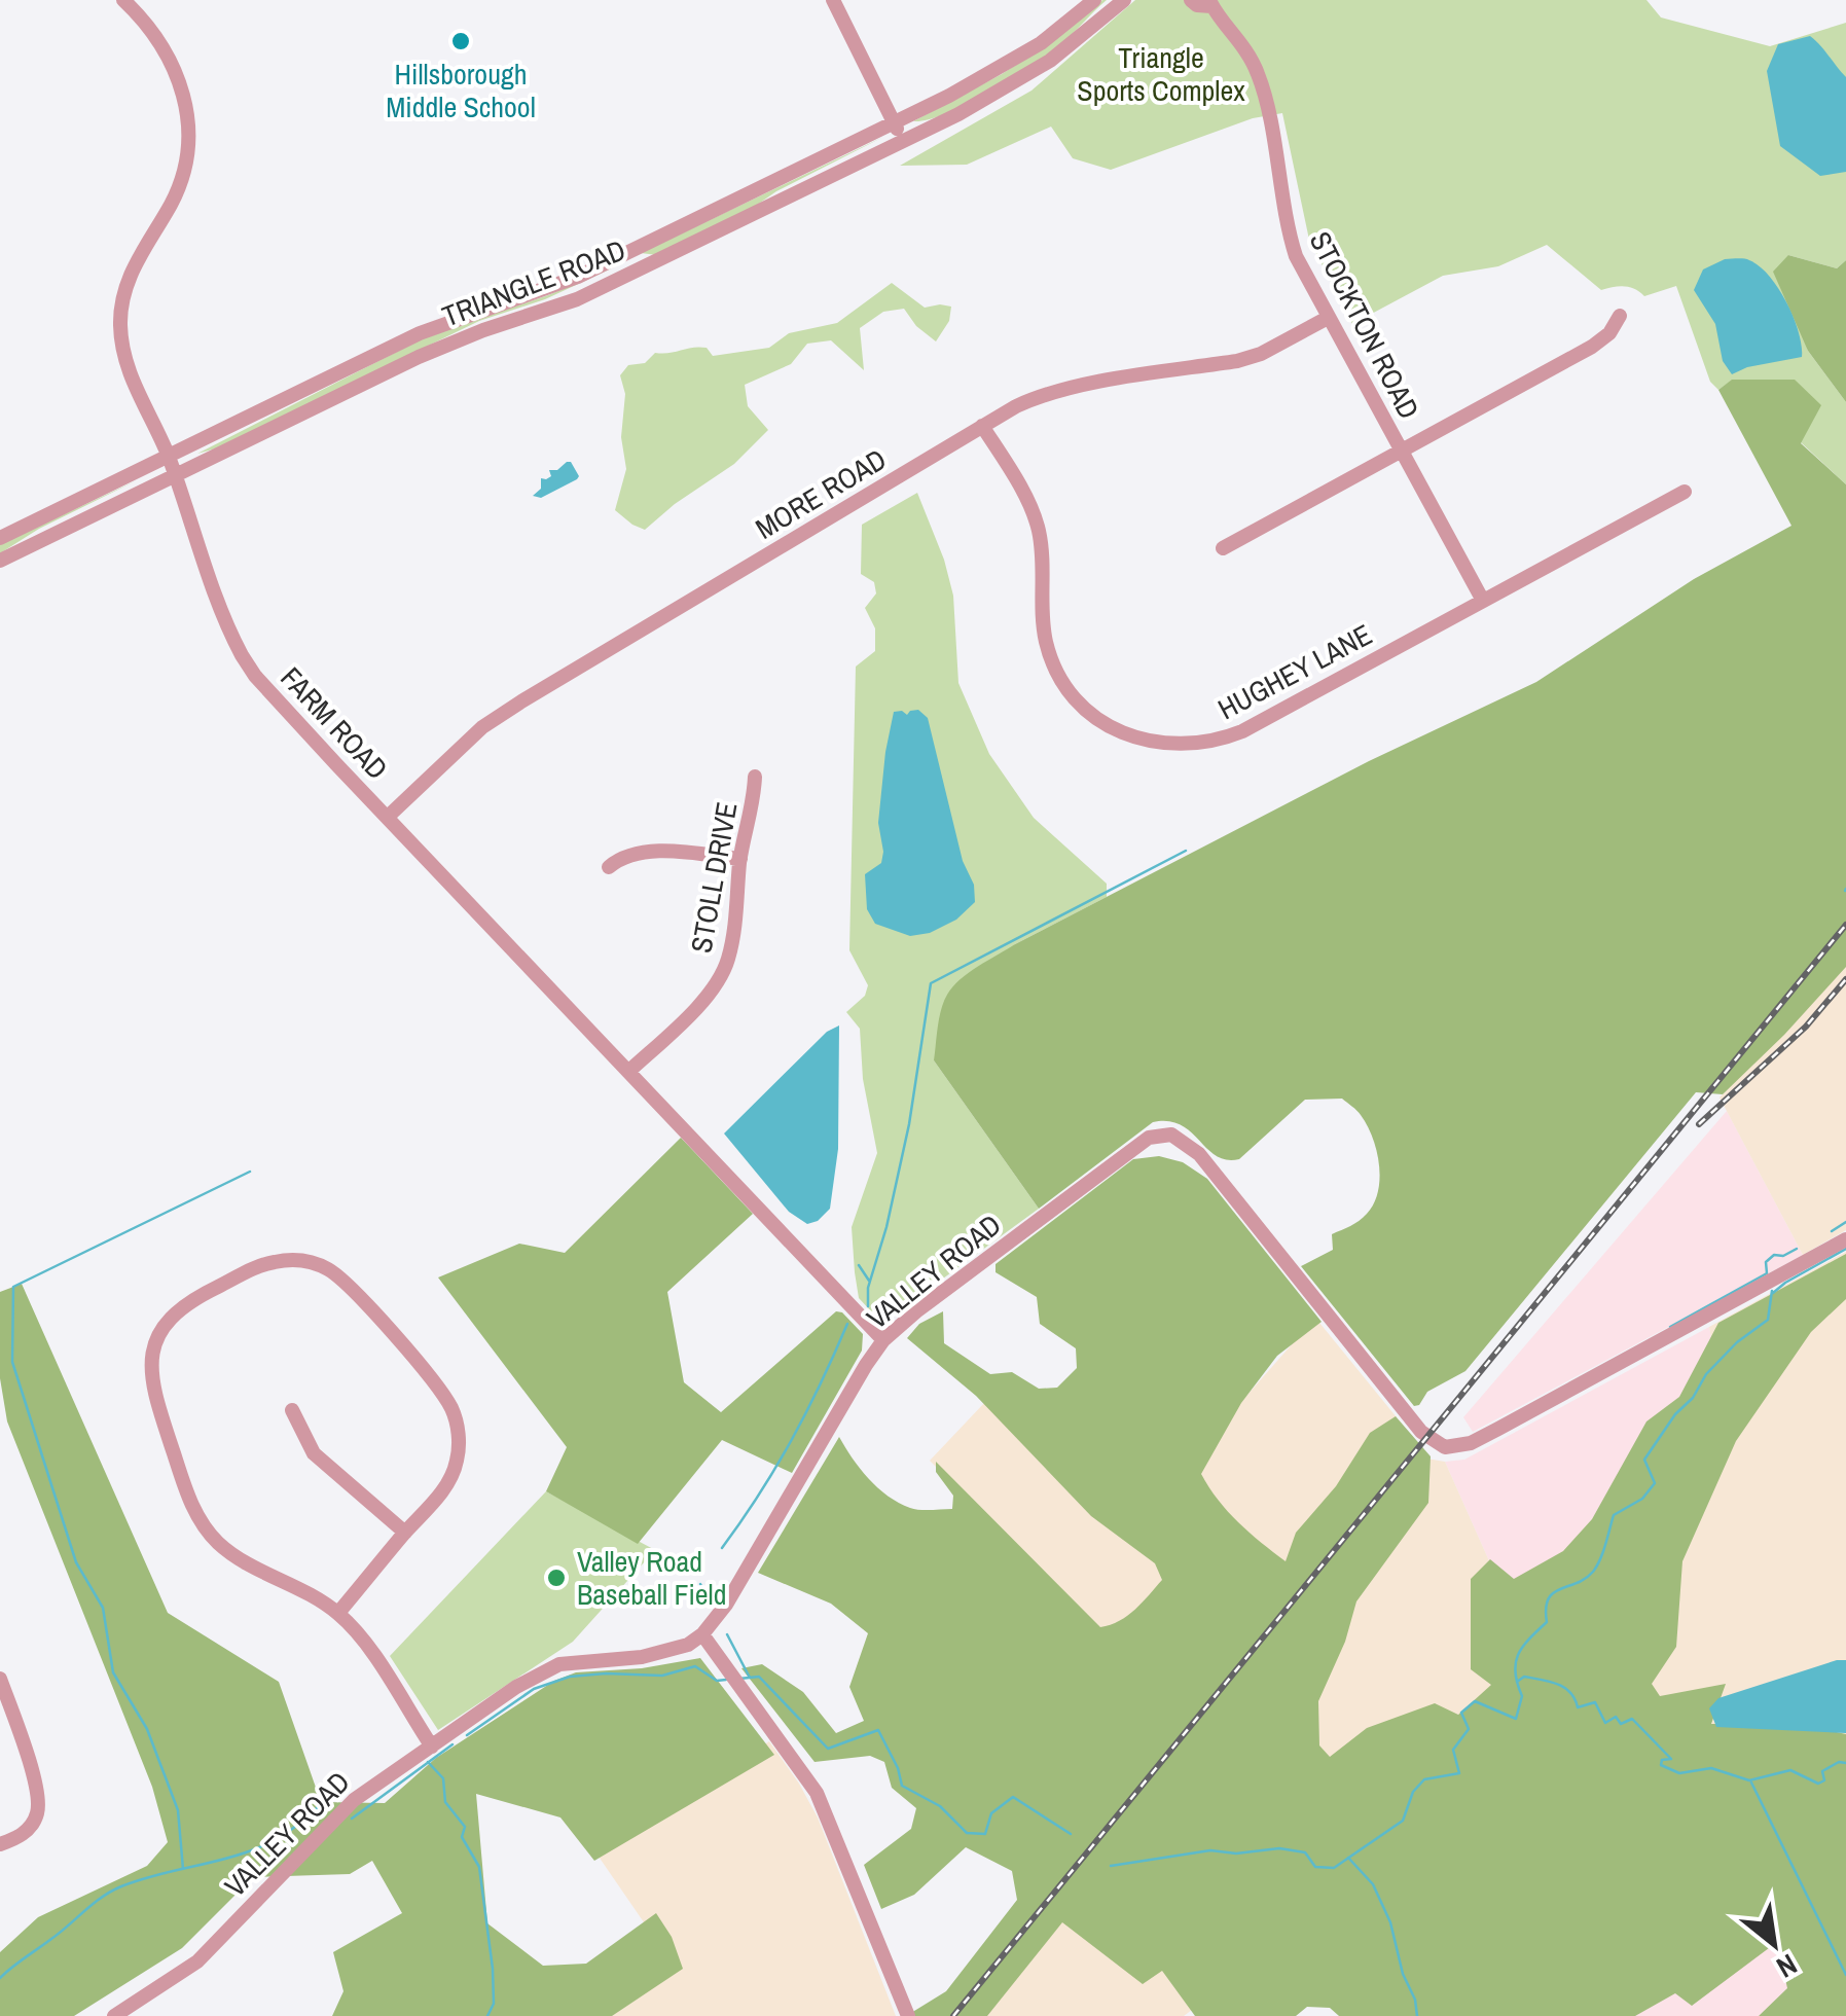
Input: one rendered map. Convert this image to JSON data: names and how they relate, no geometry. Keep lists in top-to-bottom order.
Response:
{
  "streets": {
    "street": [
      "TRIANGLE ROAD",
      "STOCKTON ROAD",
      "MORE ROAD",
      "HUGHEY LANE",
      "FARM ROAD",
      "STOLL DRIVE",
      "VALLEY ROAD"
    ]
  },
  "crossings": [
    ["TRIANGLE ROAD", "FARM ROAD"],
    ["STOCKTON ROAD", "MORE ROAD"],
    ["STOCKTON ROAD", "HUGHEY LANE"],
    ["MORE ROAD", "HUGHEY LANE"],
    ["MORE ROAD", "FARM ROAD"],
    ["FARM ROAD", "STOLL DRIVE"],
    ["FARM ROAD", "VALLEY ROAD"]
  ],
  "parks": ["Triangle Sports Complex"],
  "places": ["Hillsborough Middle School", "Valley Road Baseball Field"],
  "north": "bottom right"
}
